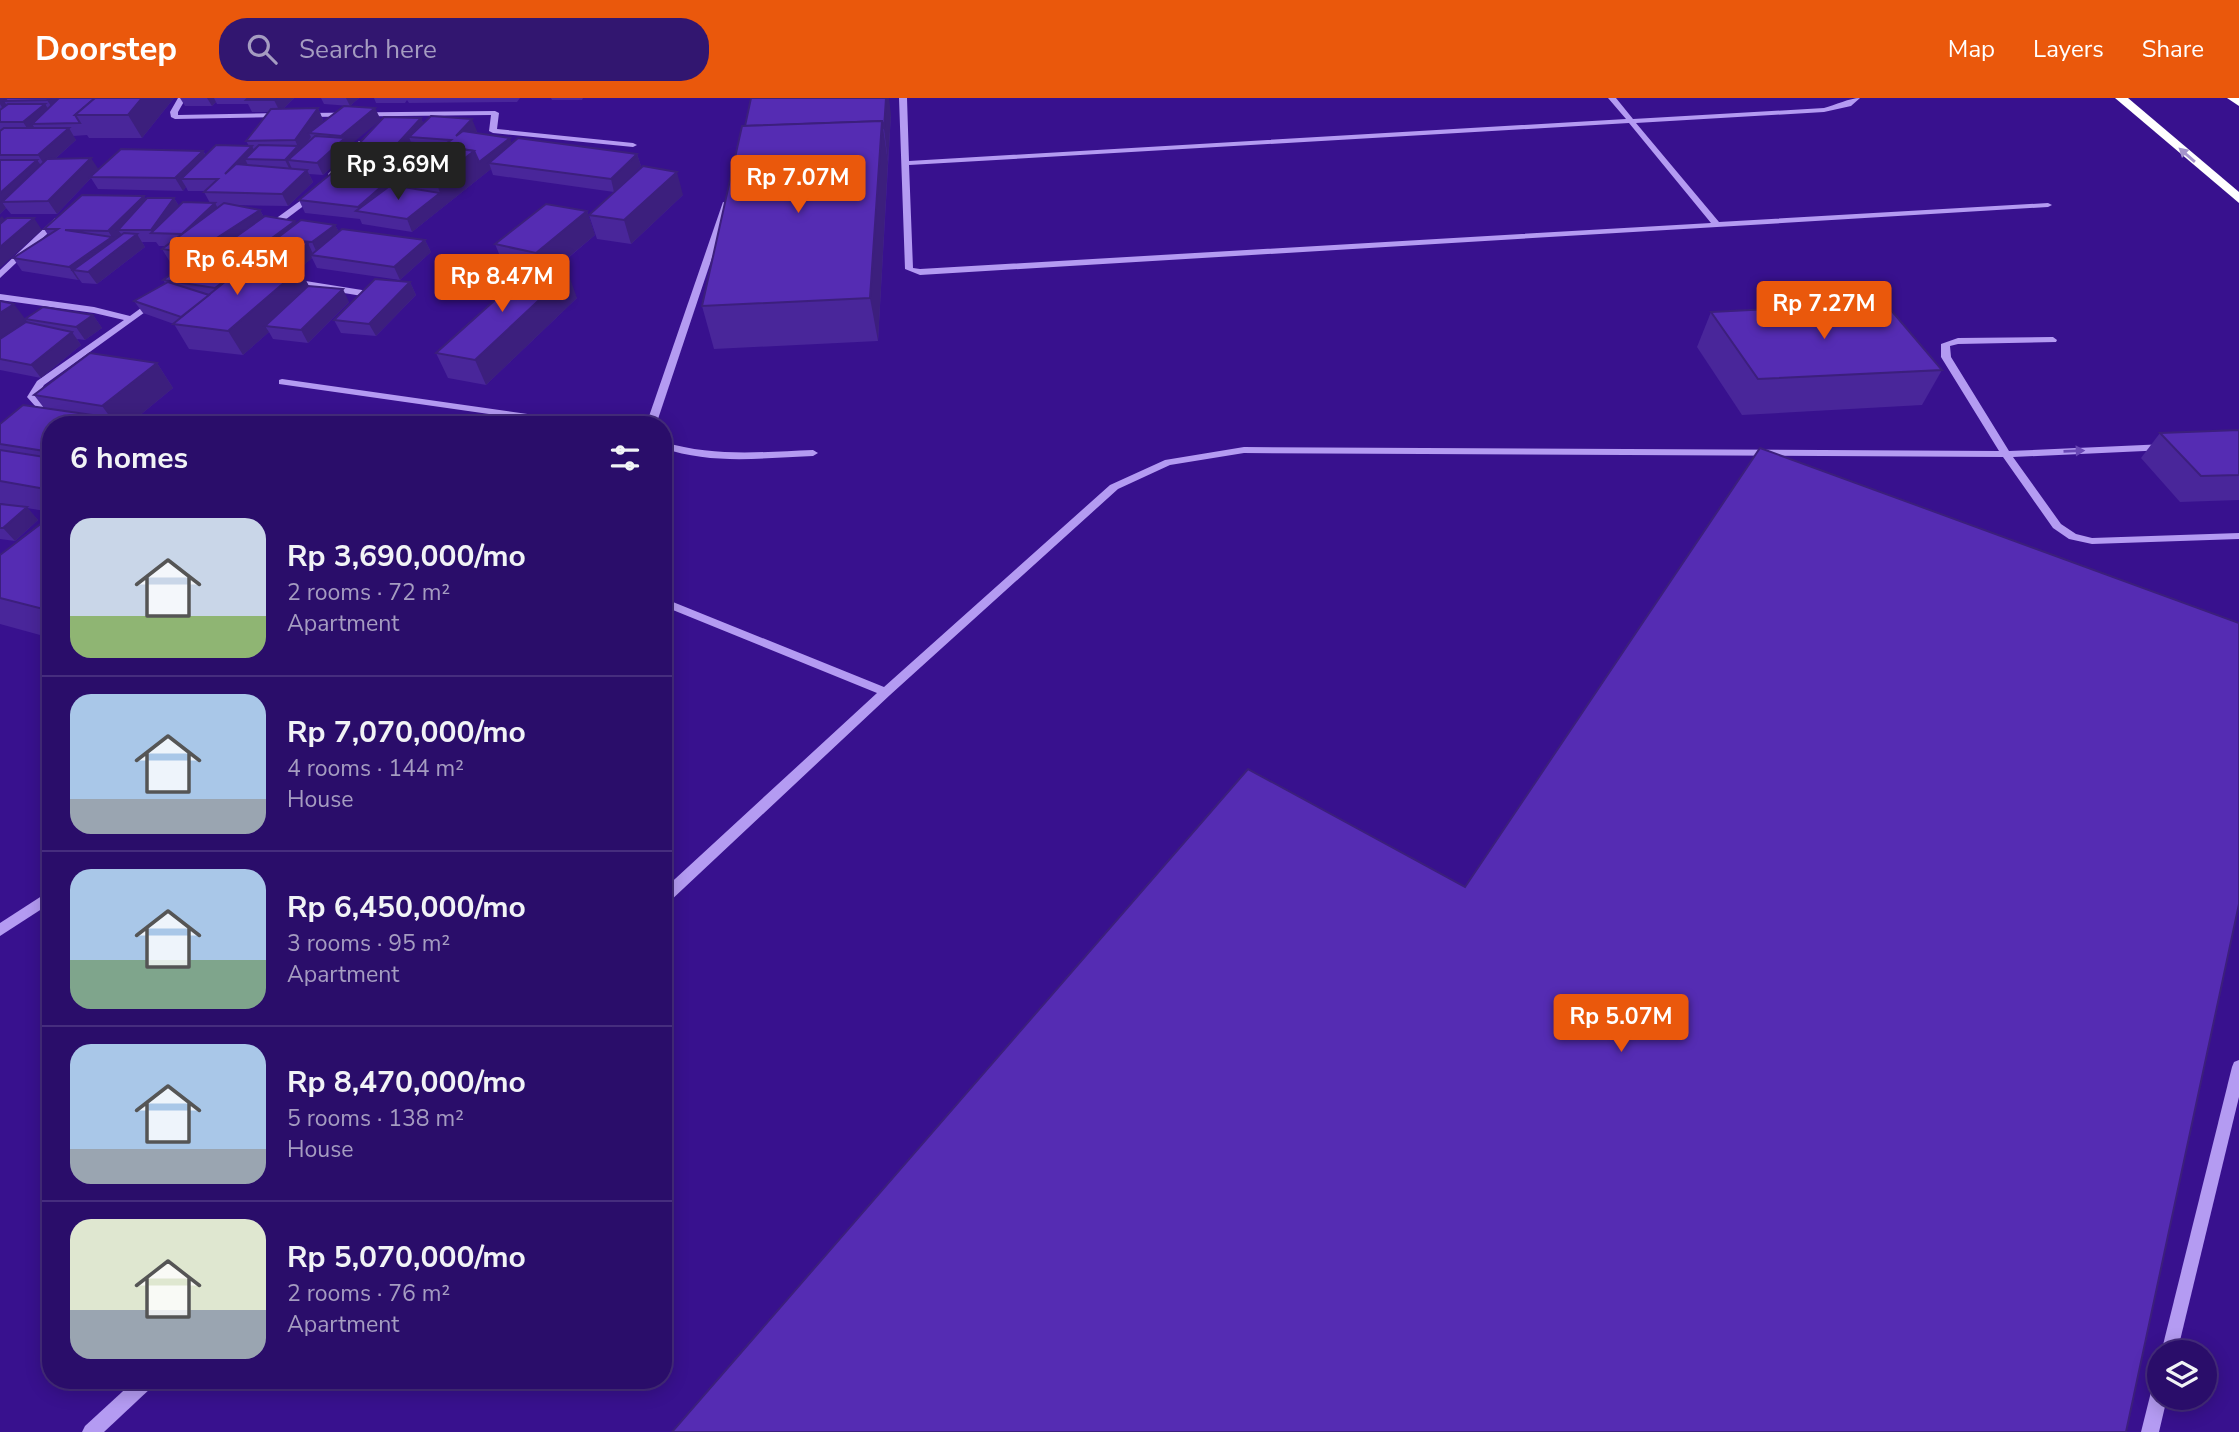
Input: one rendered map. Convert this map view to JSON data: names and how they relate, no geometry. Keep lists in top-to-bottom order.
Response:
{
  "page": {
    "header": "Doorstep",
    "search": "Search here",
    "nav": ["Map", "Layers", "Share"],
    "price": [
      "Rp 3.69M",
      "Rp 7.07M",
      "Rp 6.45M",
      "Rp 8.47M",
      "Rp 7.27M",
      "Rp 5.07M"
    ],
    "heading": "6 homes",
    "list": [
      {
        "name": "Rp 3,690,000/mo",
        "note": "2 rooms · 72 m² · Apartment"
      },
      {
        "name": "Rp 7,070,000/mo",
        "note": "4 rooms · 144 m² · House"
      },
      {
        "name": "Rp 6,450,000/mo",
        "note": "3 rooms · 95 m² · Apartment"
      },
      {
        "name": "Rp 8,470,000/mo",
        "note": "5 rooms · 138 m² · House"
      },
      {
        "name": "Rp 5,070,000/mo",
        "note": "2 rooms · 76 m² · Apartment"
      }
    ]
  }
}
